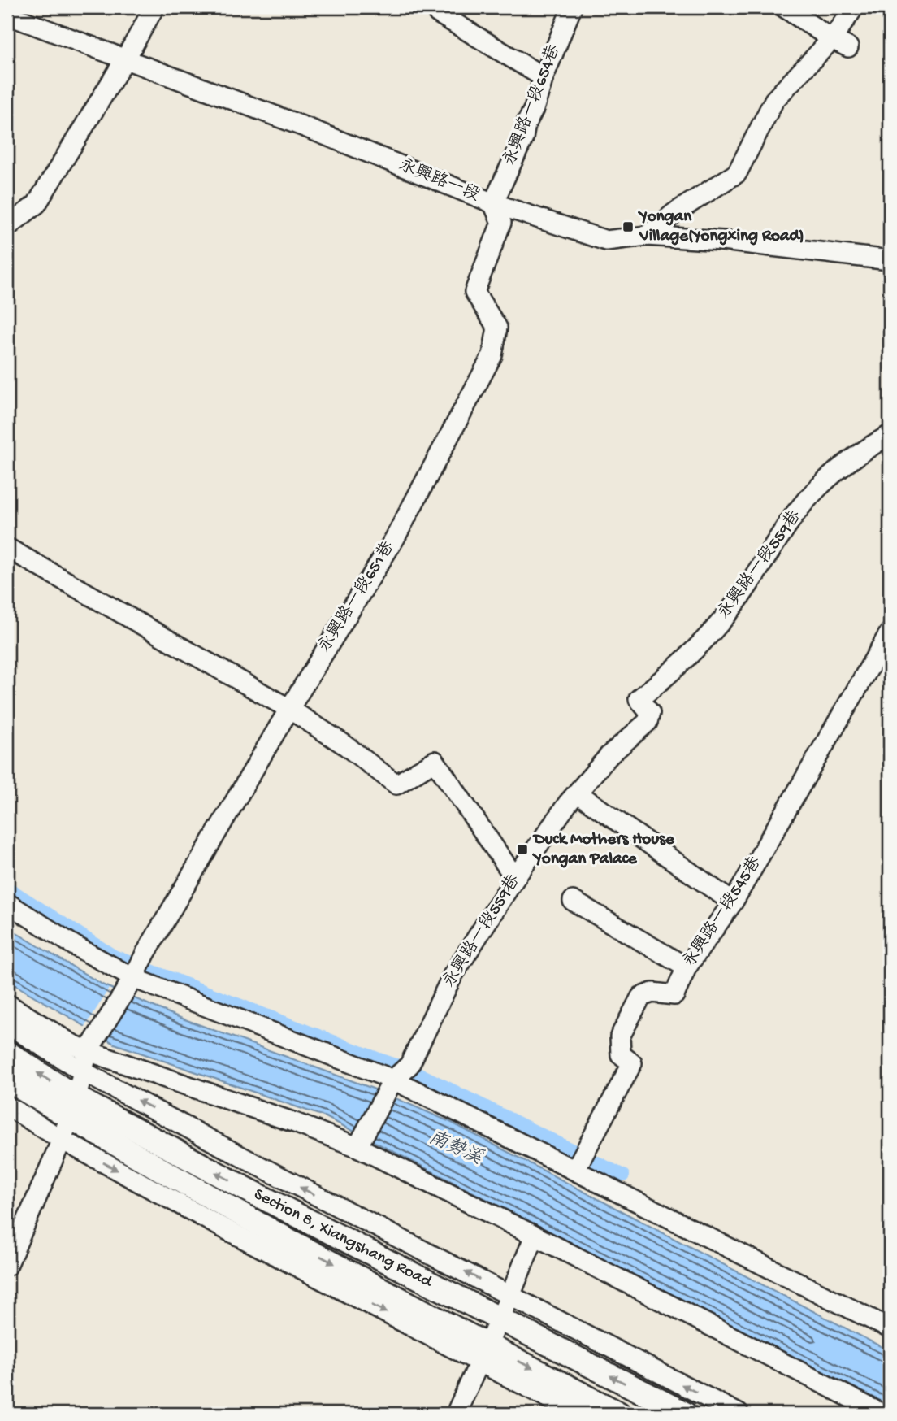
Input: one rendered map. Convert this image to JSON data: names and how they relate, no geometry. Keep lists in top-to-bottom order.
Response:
{
  "streets": {
    "main road": ["Section 8, Xiangshang Road"],
    "street": [
      "永興路一段654巷",
      "永興路一段",
      "永興路一段559巷",
      "永興路一段651巷",
      "永興路一段545巷"
    ]
  },
  "crossings": [
    ["永興路一段654巷", "永興路一段"],
    ["永興路一段654巷", "永興路一段651巷"],
    ["永興路一段", "永興路一段651巷"],
    ["永興路一段651巷", "Section 8, Xiangshang Road"]
  ],
  "water": ["南勢溪"],
  "places": {
    "transit": ["Yongan Village(Yongxing Road)", "Duck Mothers House Yongan Palace"]
  }
}
